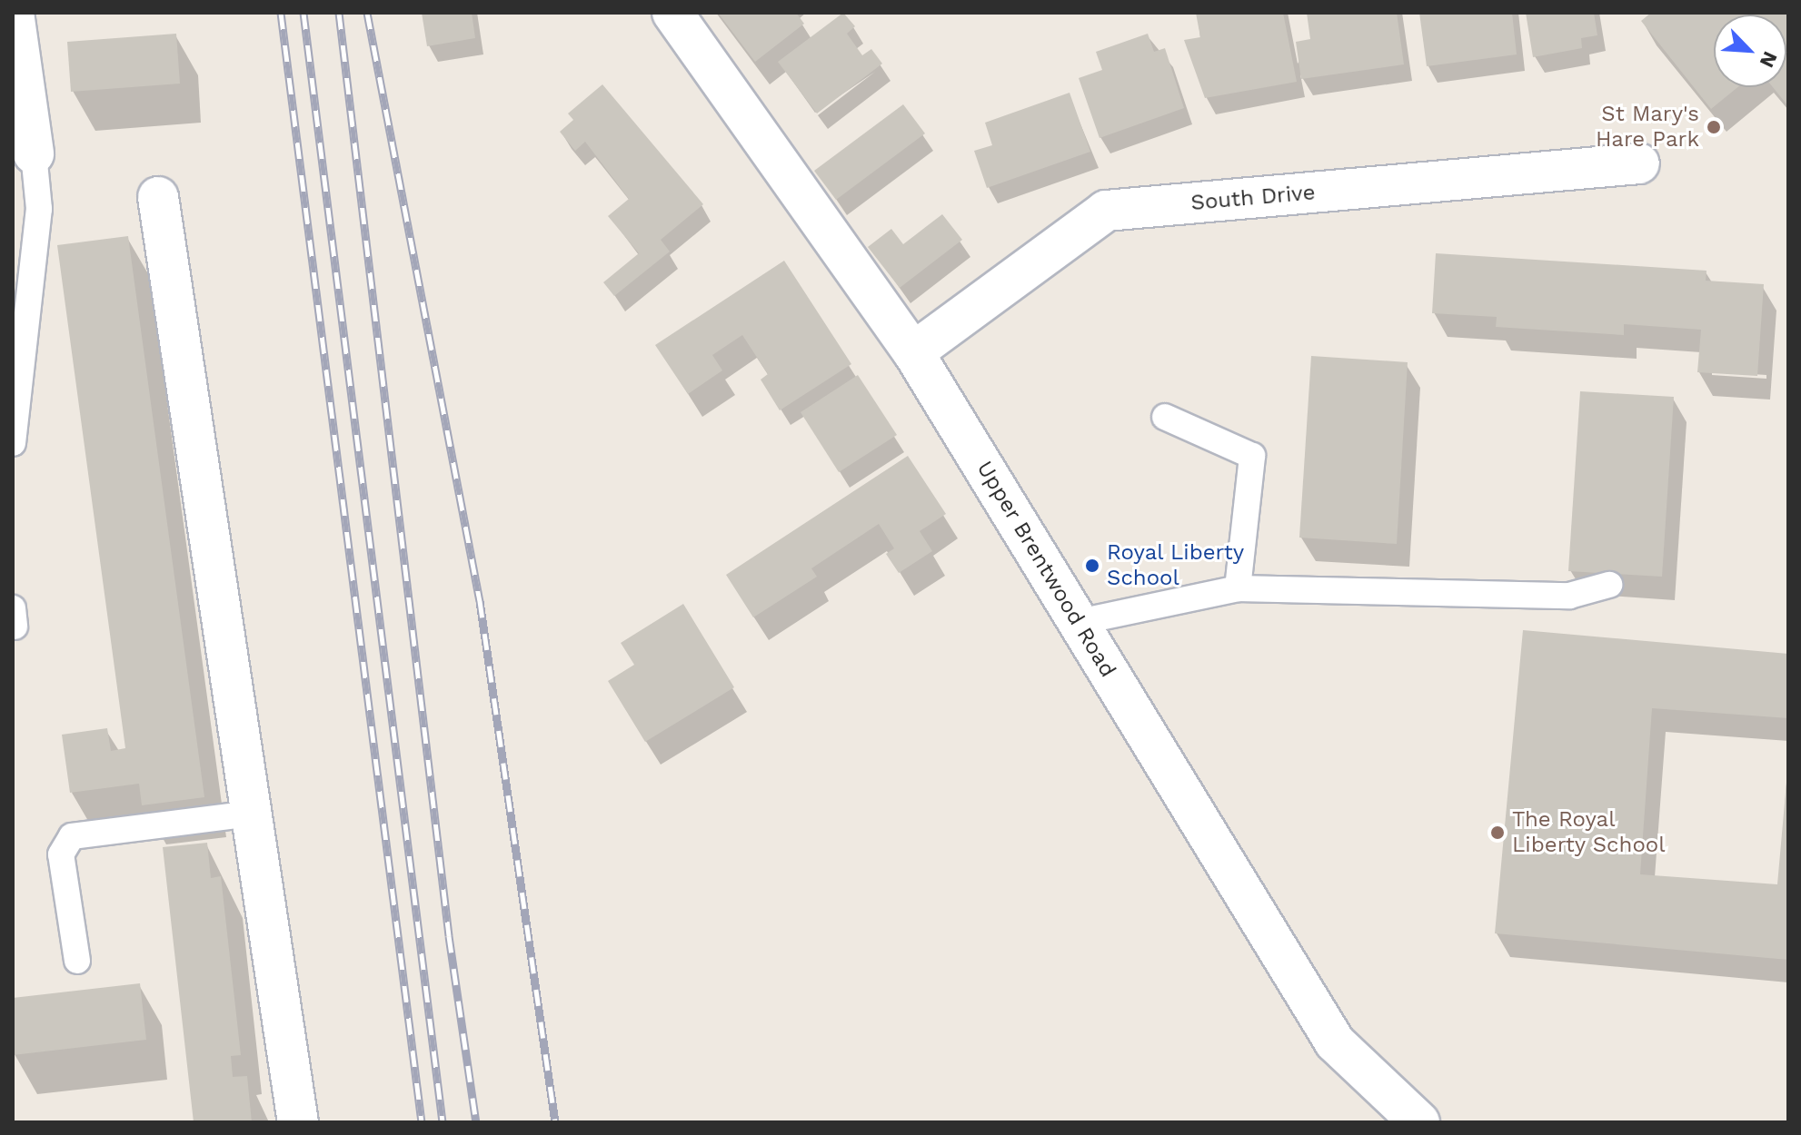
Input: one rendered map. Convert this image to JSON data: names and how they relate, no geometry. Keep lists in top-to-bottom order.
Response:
{
  "streets": {
    "street": ["South Drive", "Upper Brentwood Road"]
  },
  "crossings": [
    ["South Drive", "Upper Brentwood Road"]
  ],
  "places": ["St Mary's Hare Park", "Royal Liberty School", "The Royal Liberty School"],
  "north": "bottom right"
}
